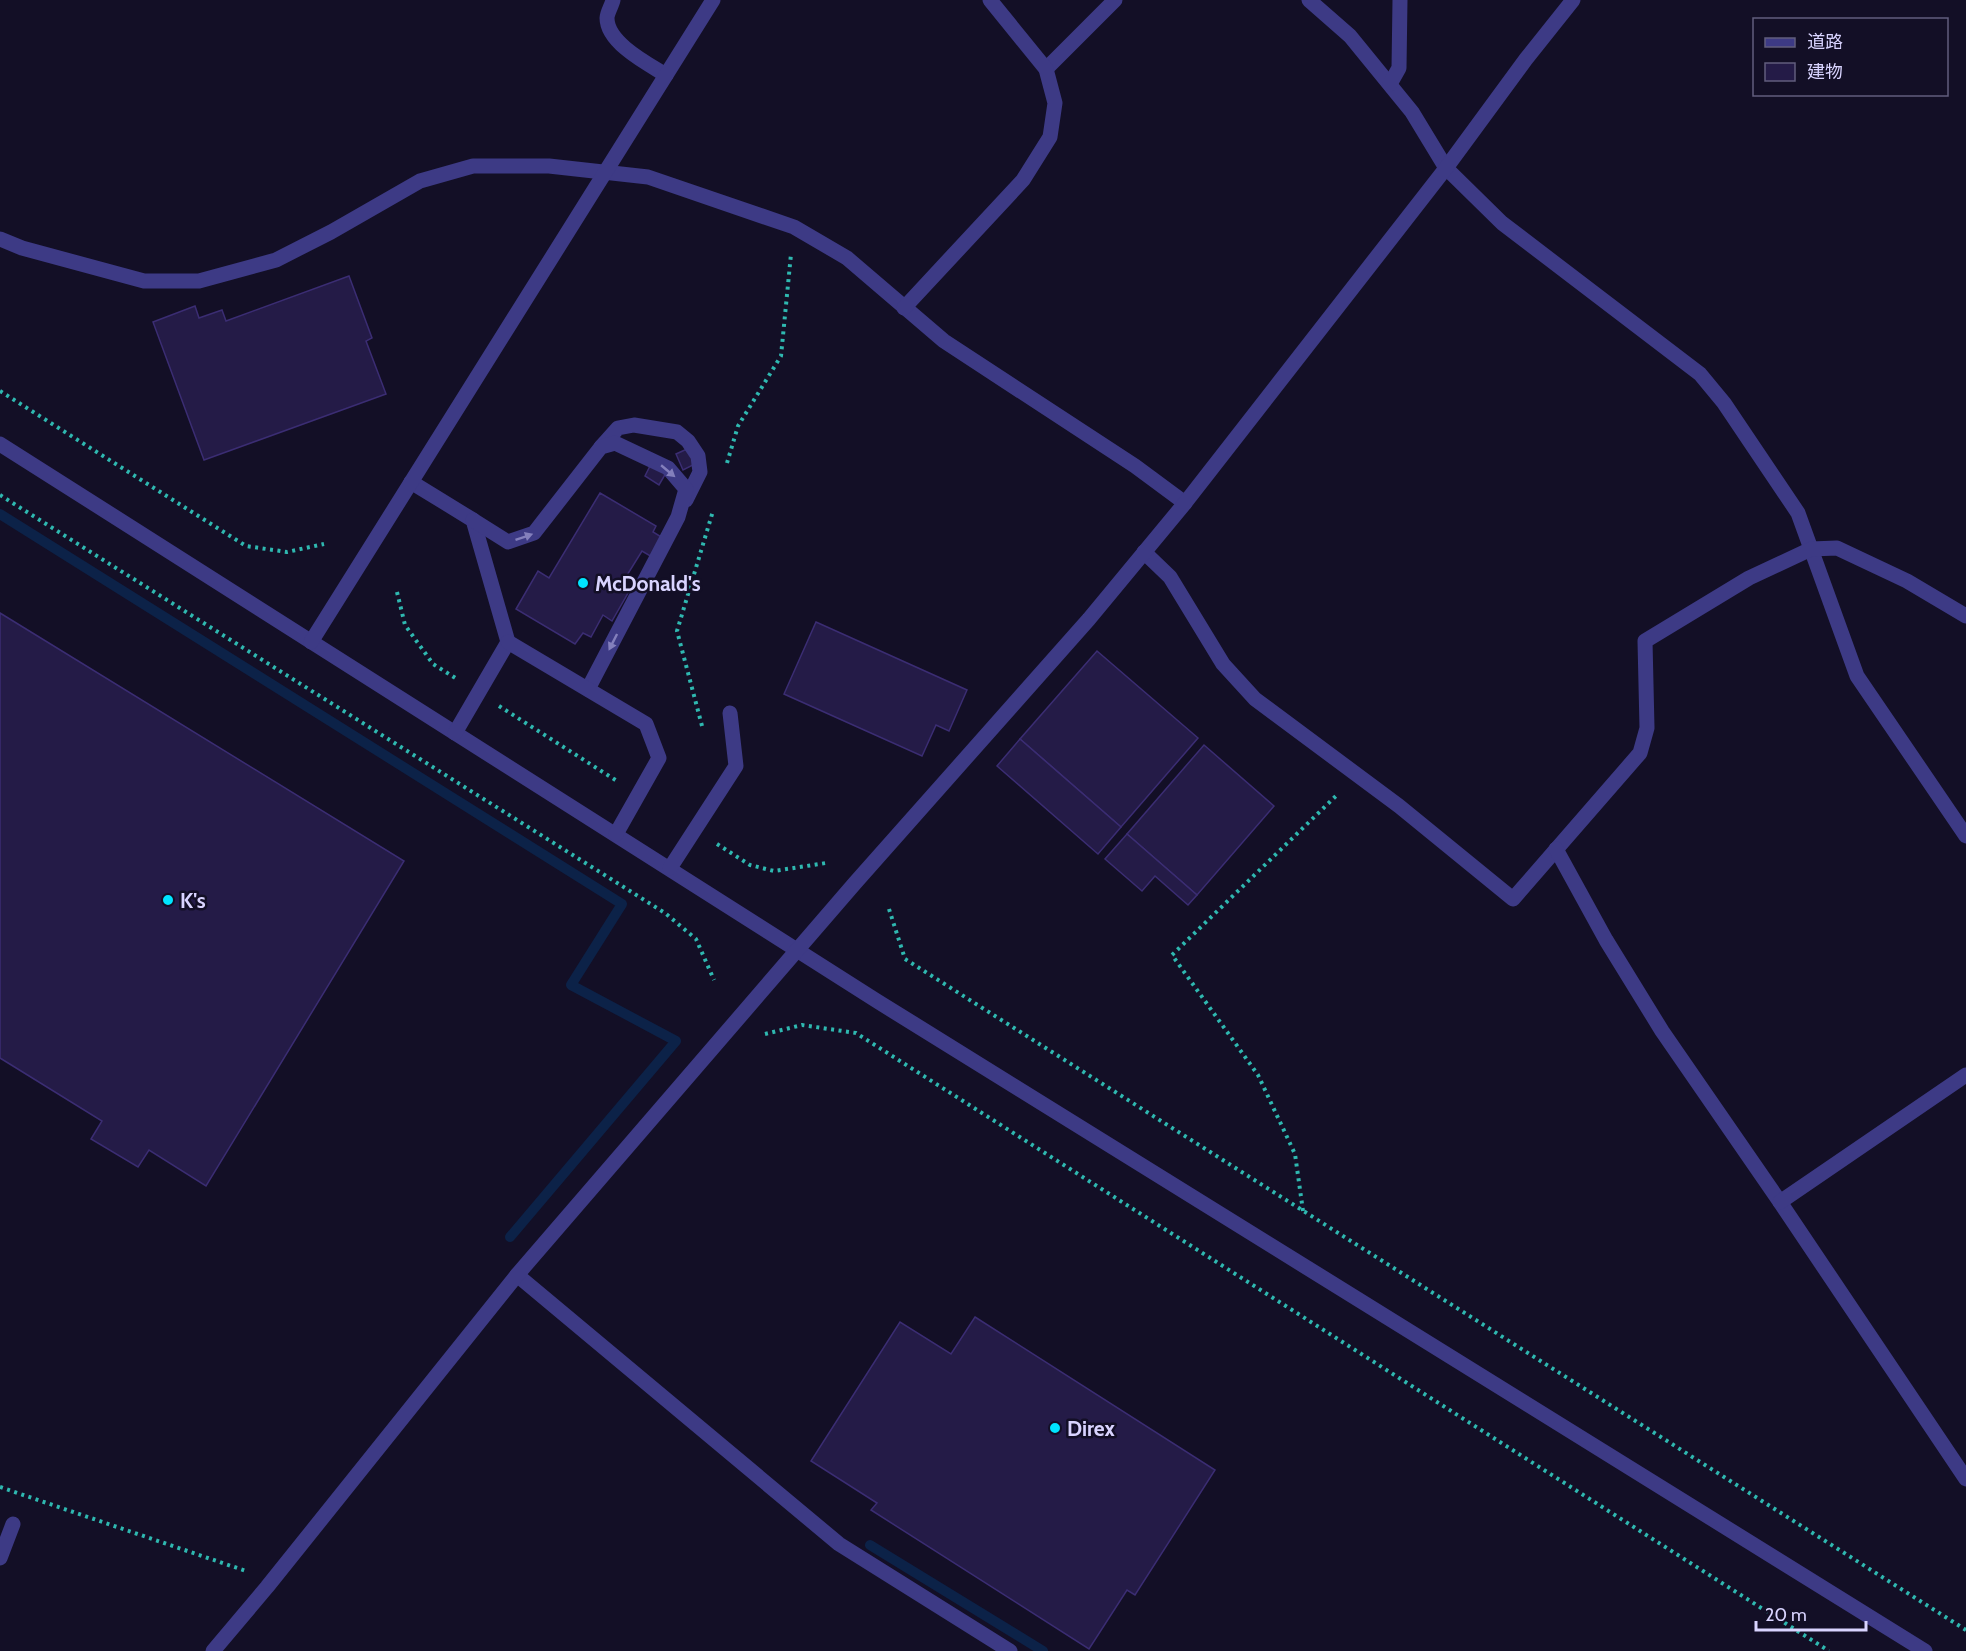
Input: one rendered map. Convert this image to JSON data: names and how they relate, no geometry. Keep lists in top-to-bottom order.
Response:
{
  "places": ["McDonald's", "K's", "Direx"],
  "legend": ["道路", "建物"],
  "scale_bar": "20 m"
}
